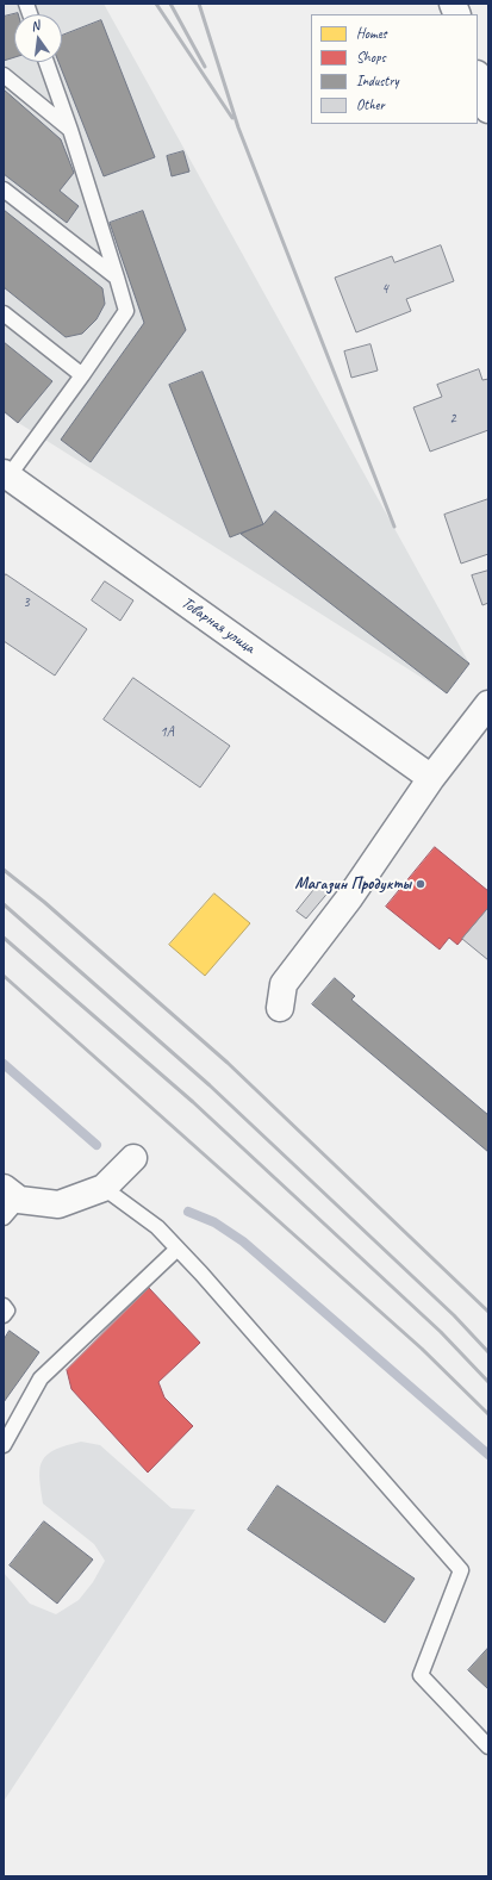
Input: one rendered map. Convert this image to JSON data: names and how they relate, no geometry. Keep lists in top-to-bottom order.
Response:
{
  "streets": {
    "street": ["Товарная улица"]
  },
  "places": ["Магазин Продукты"],
  "house_numbers": [
    "4",
    "2",
    "3",
    "1А"
  ],
  "legend": [
    "Homes",
    "Shops",
    "Industry",
    "Other"
  ],
  "north": "top"
}
